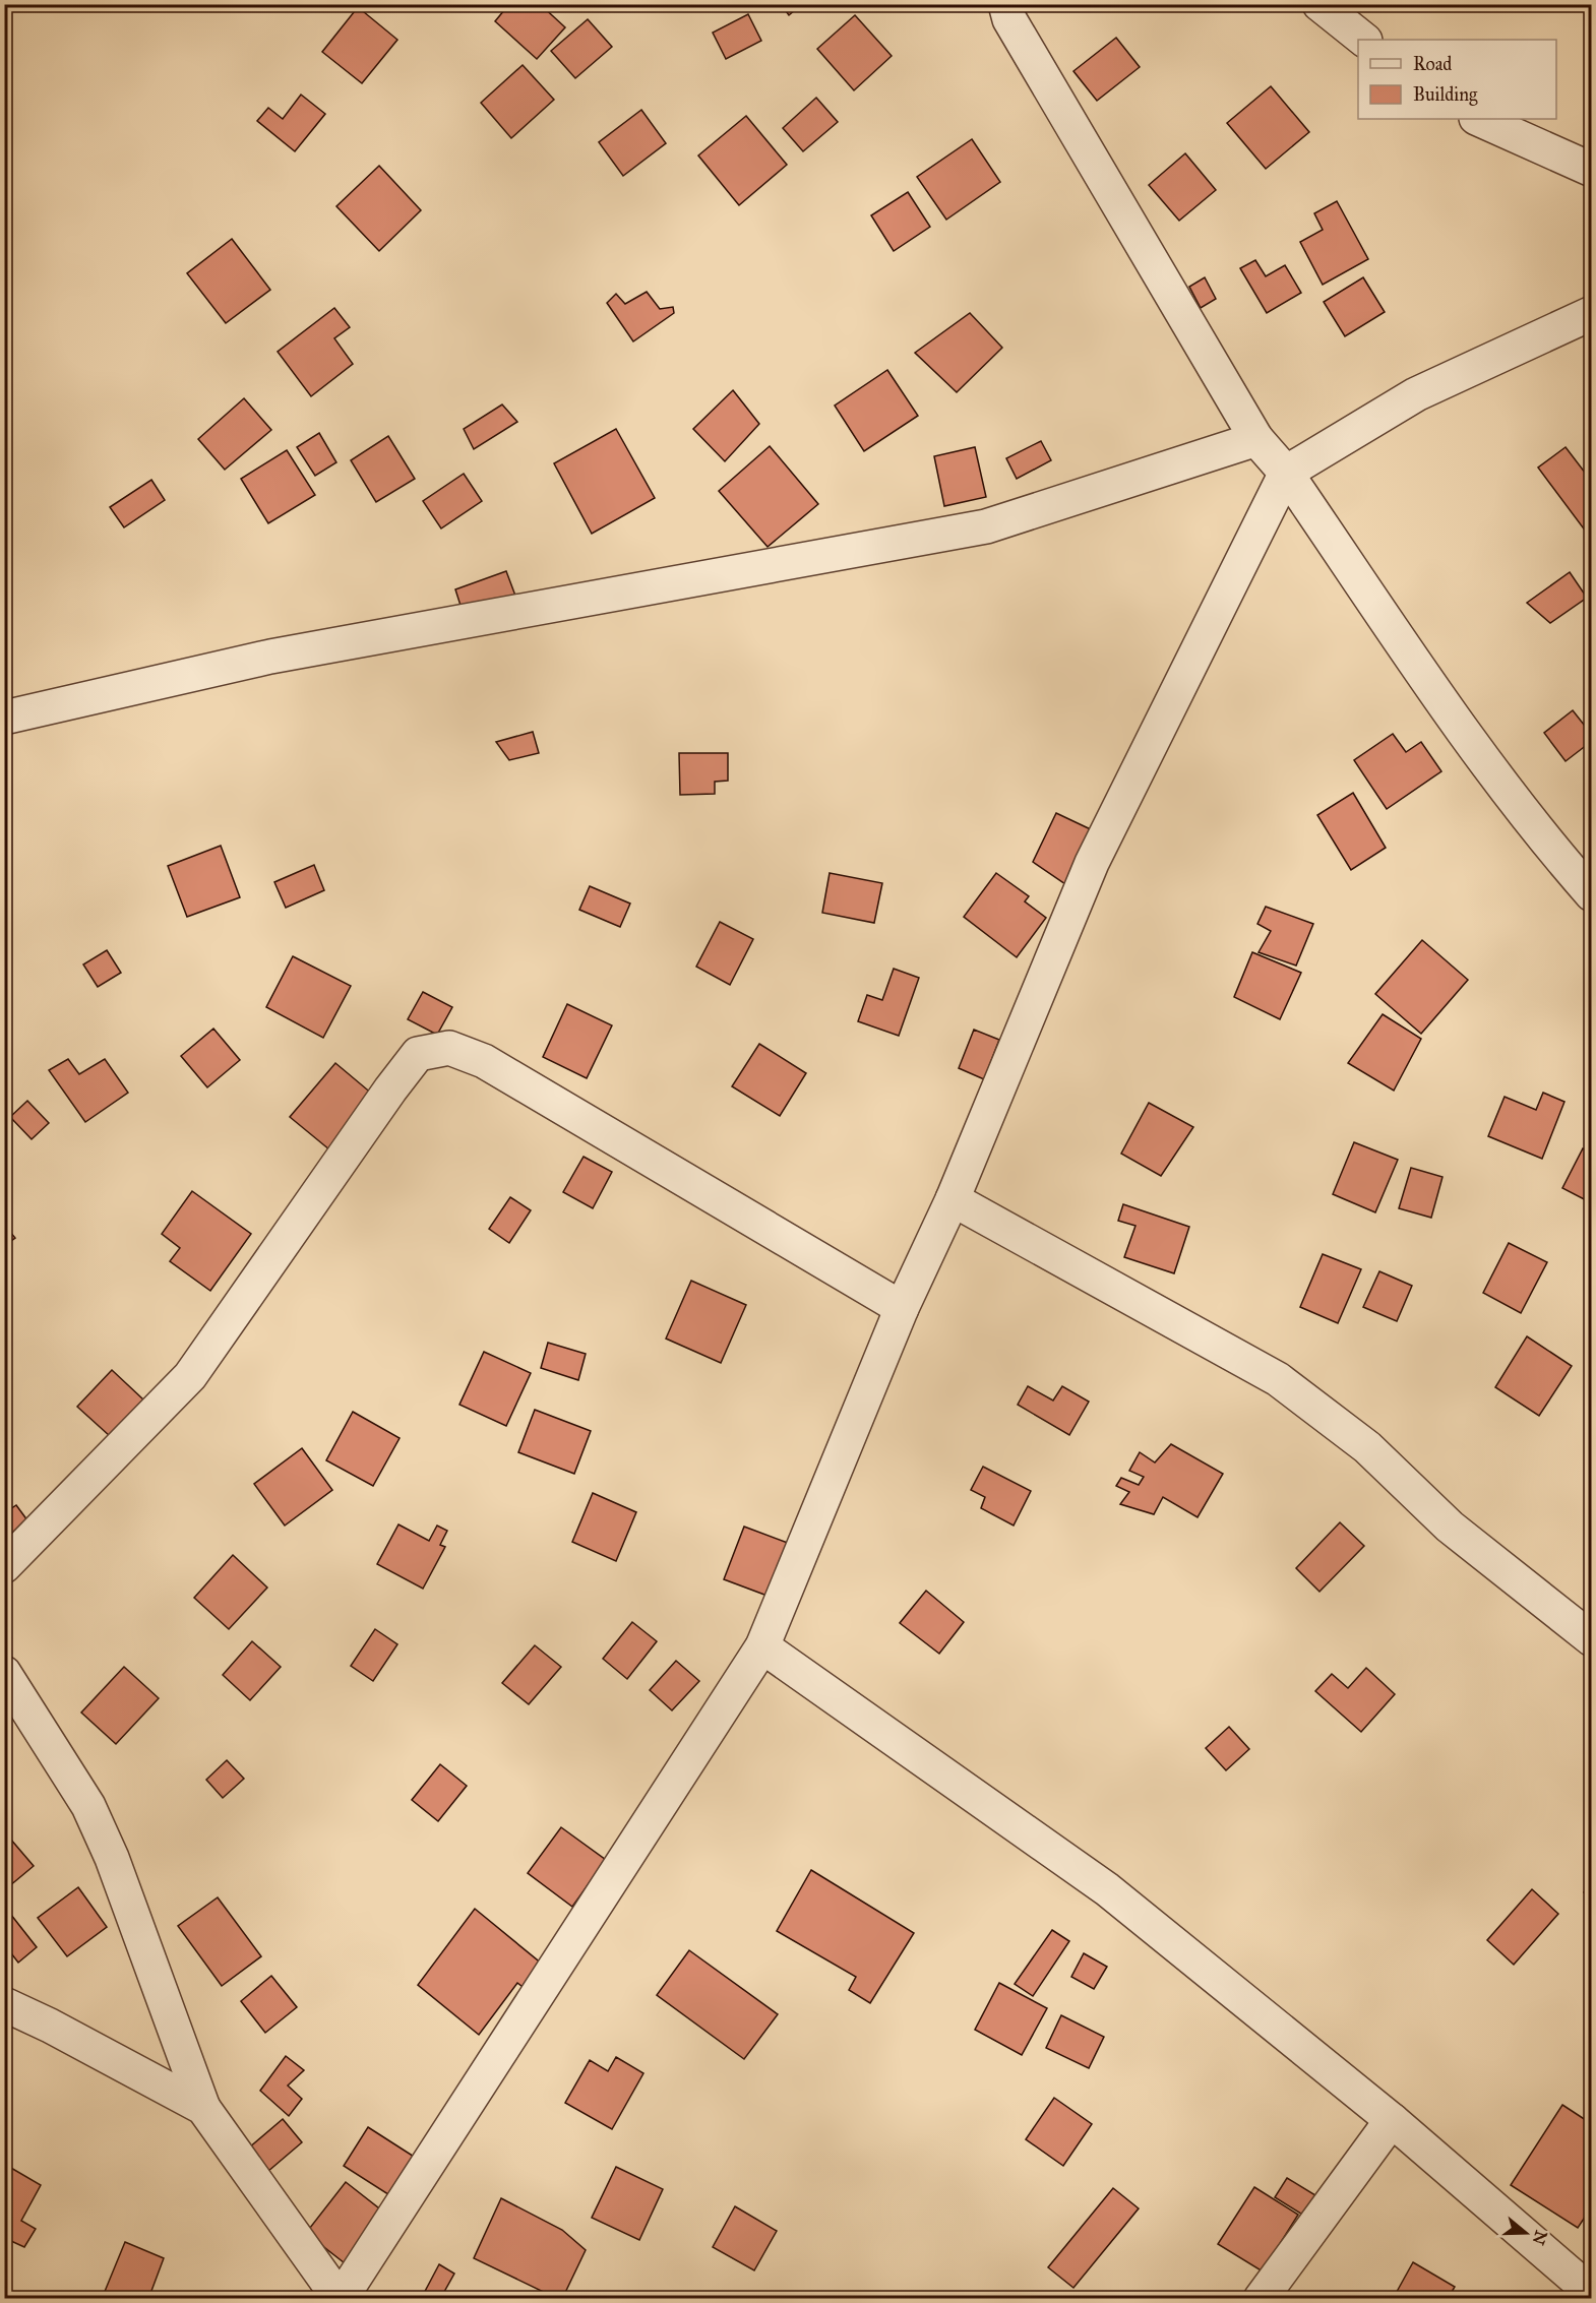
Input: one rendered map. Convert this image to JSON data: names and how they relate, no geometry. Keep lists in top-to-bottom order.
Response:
{
  "legend": ["Road", "Building"],
  "north": "right"
}
